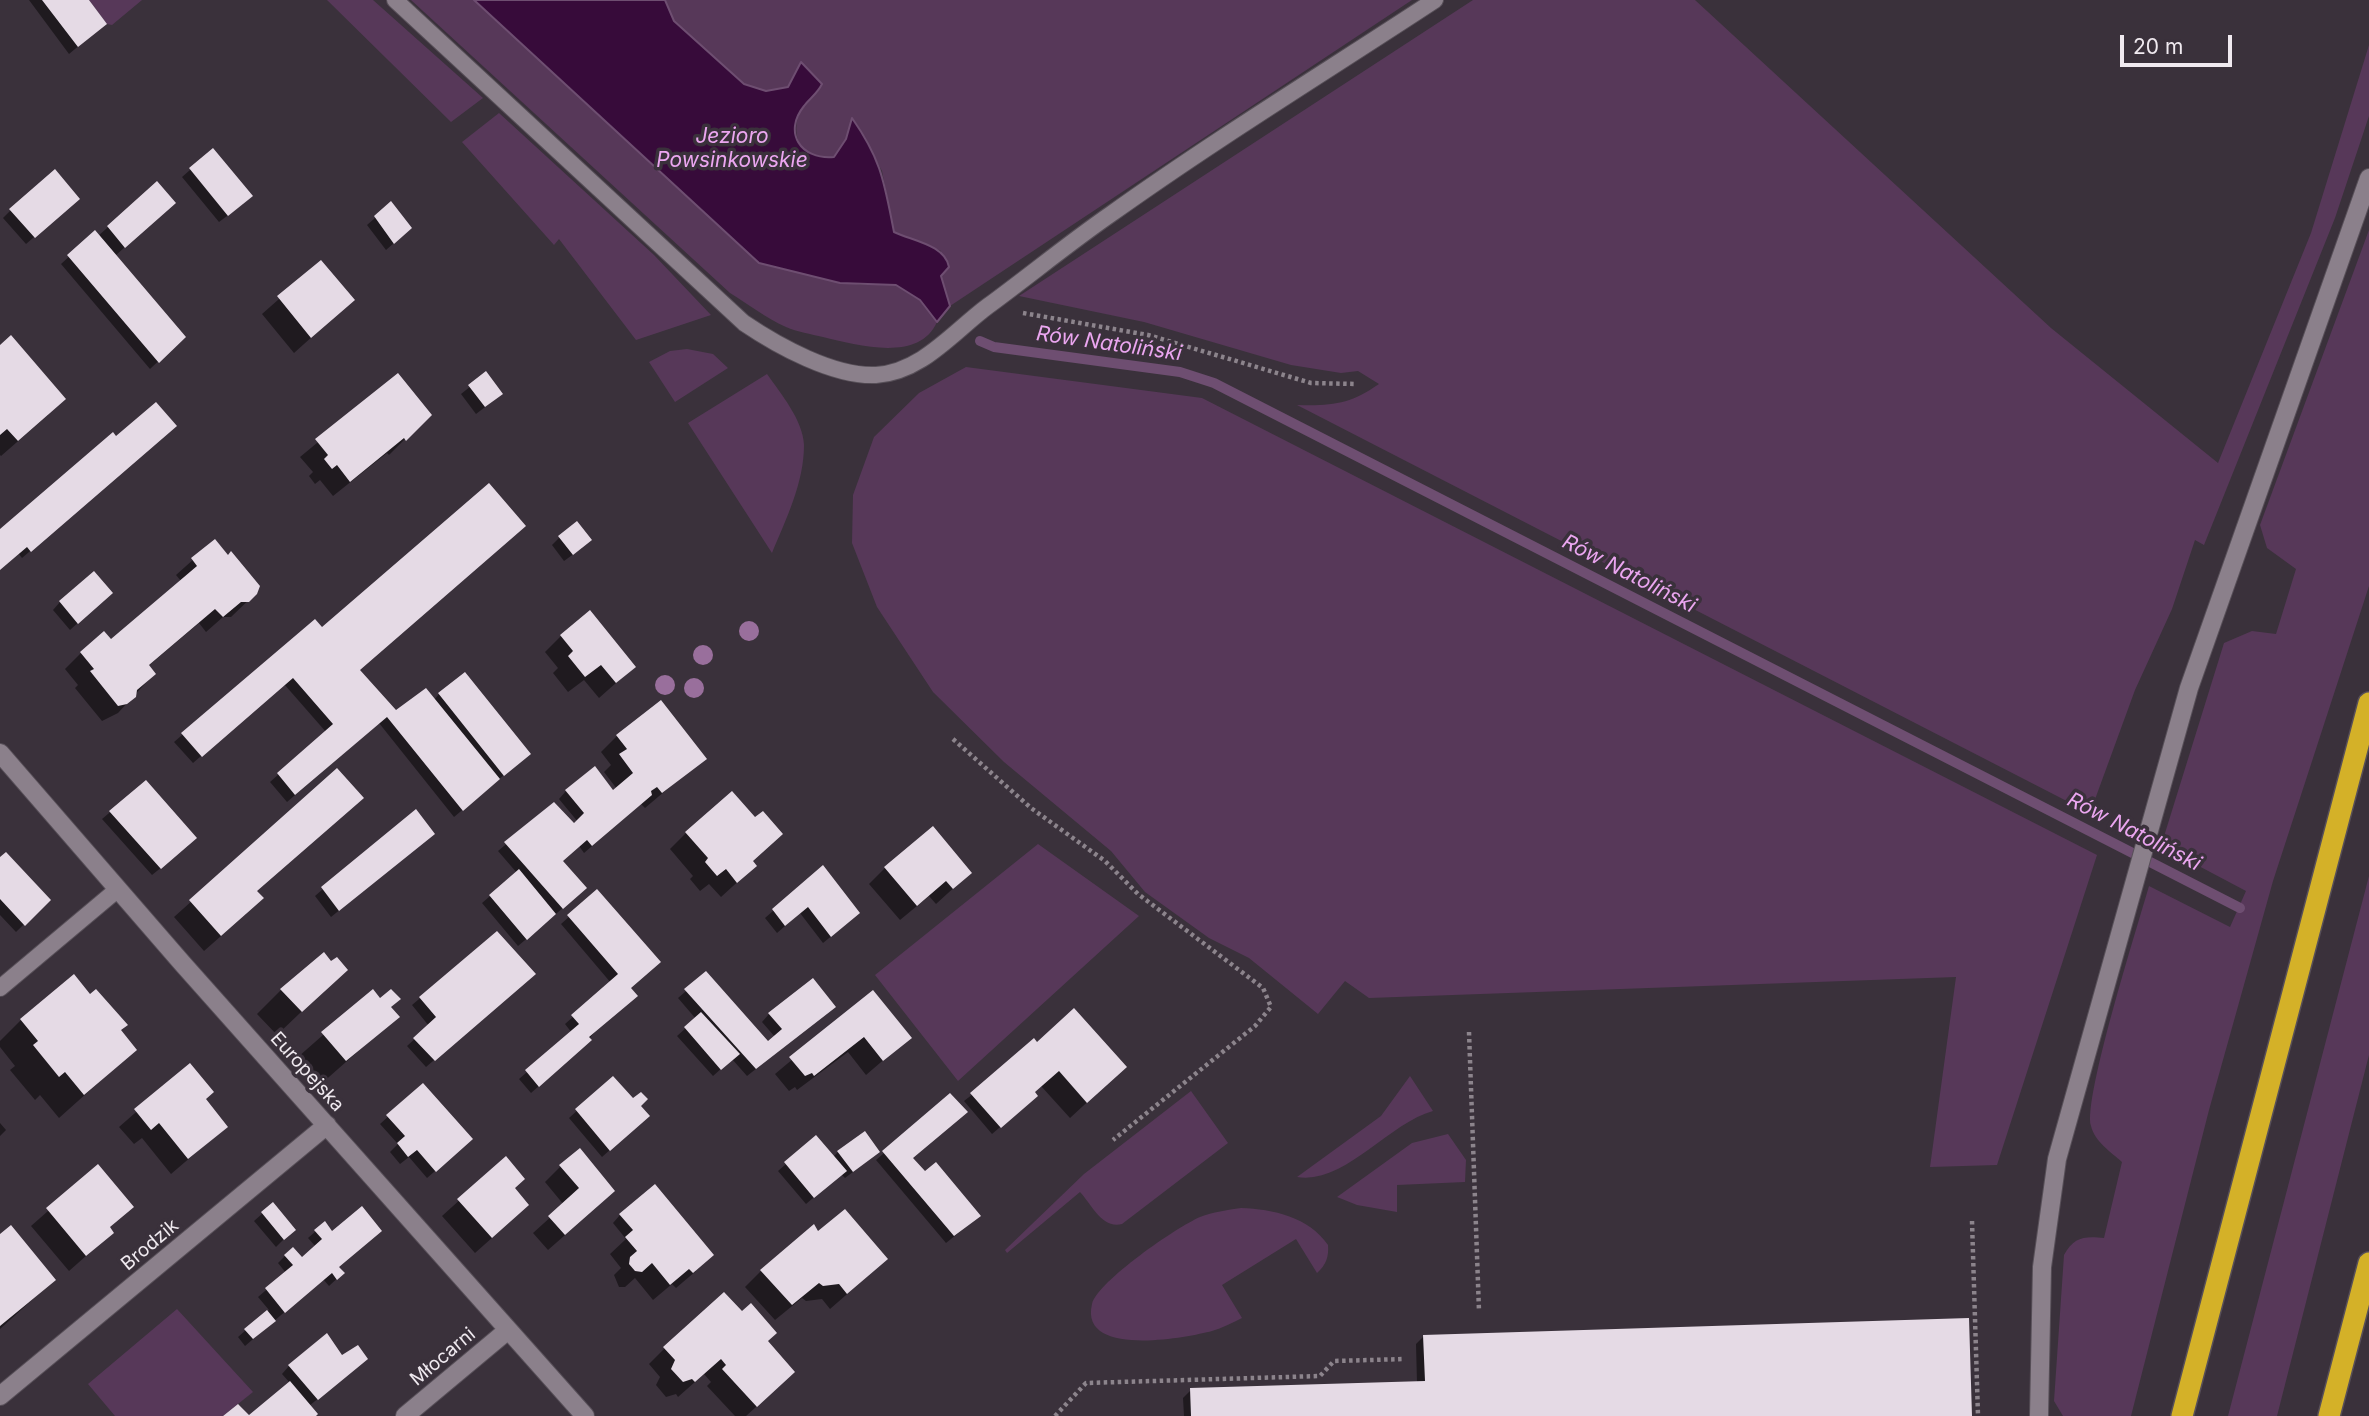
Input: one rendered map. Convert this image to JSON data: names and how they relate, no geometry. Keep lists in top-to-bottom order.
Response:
{
  "streets": {
    "street": ["Europejska", "Brodzik", "Młocarni"]
  },
  "crossings": [
    ["Europejska", "Brodzik"],
    ["Europejska", "Młocarni"]
  ],
  "water": ["Jezioro Powsinkowskie", "Rów Natoliński"],
  "scale_bar": "20 m"
}
